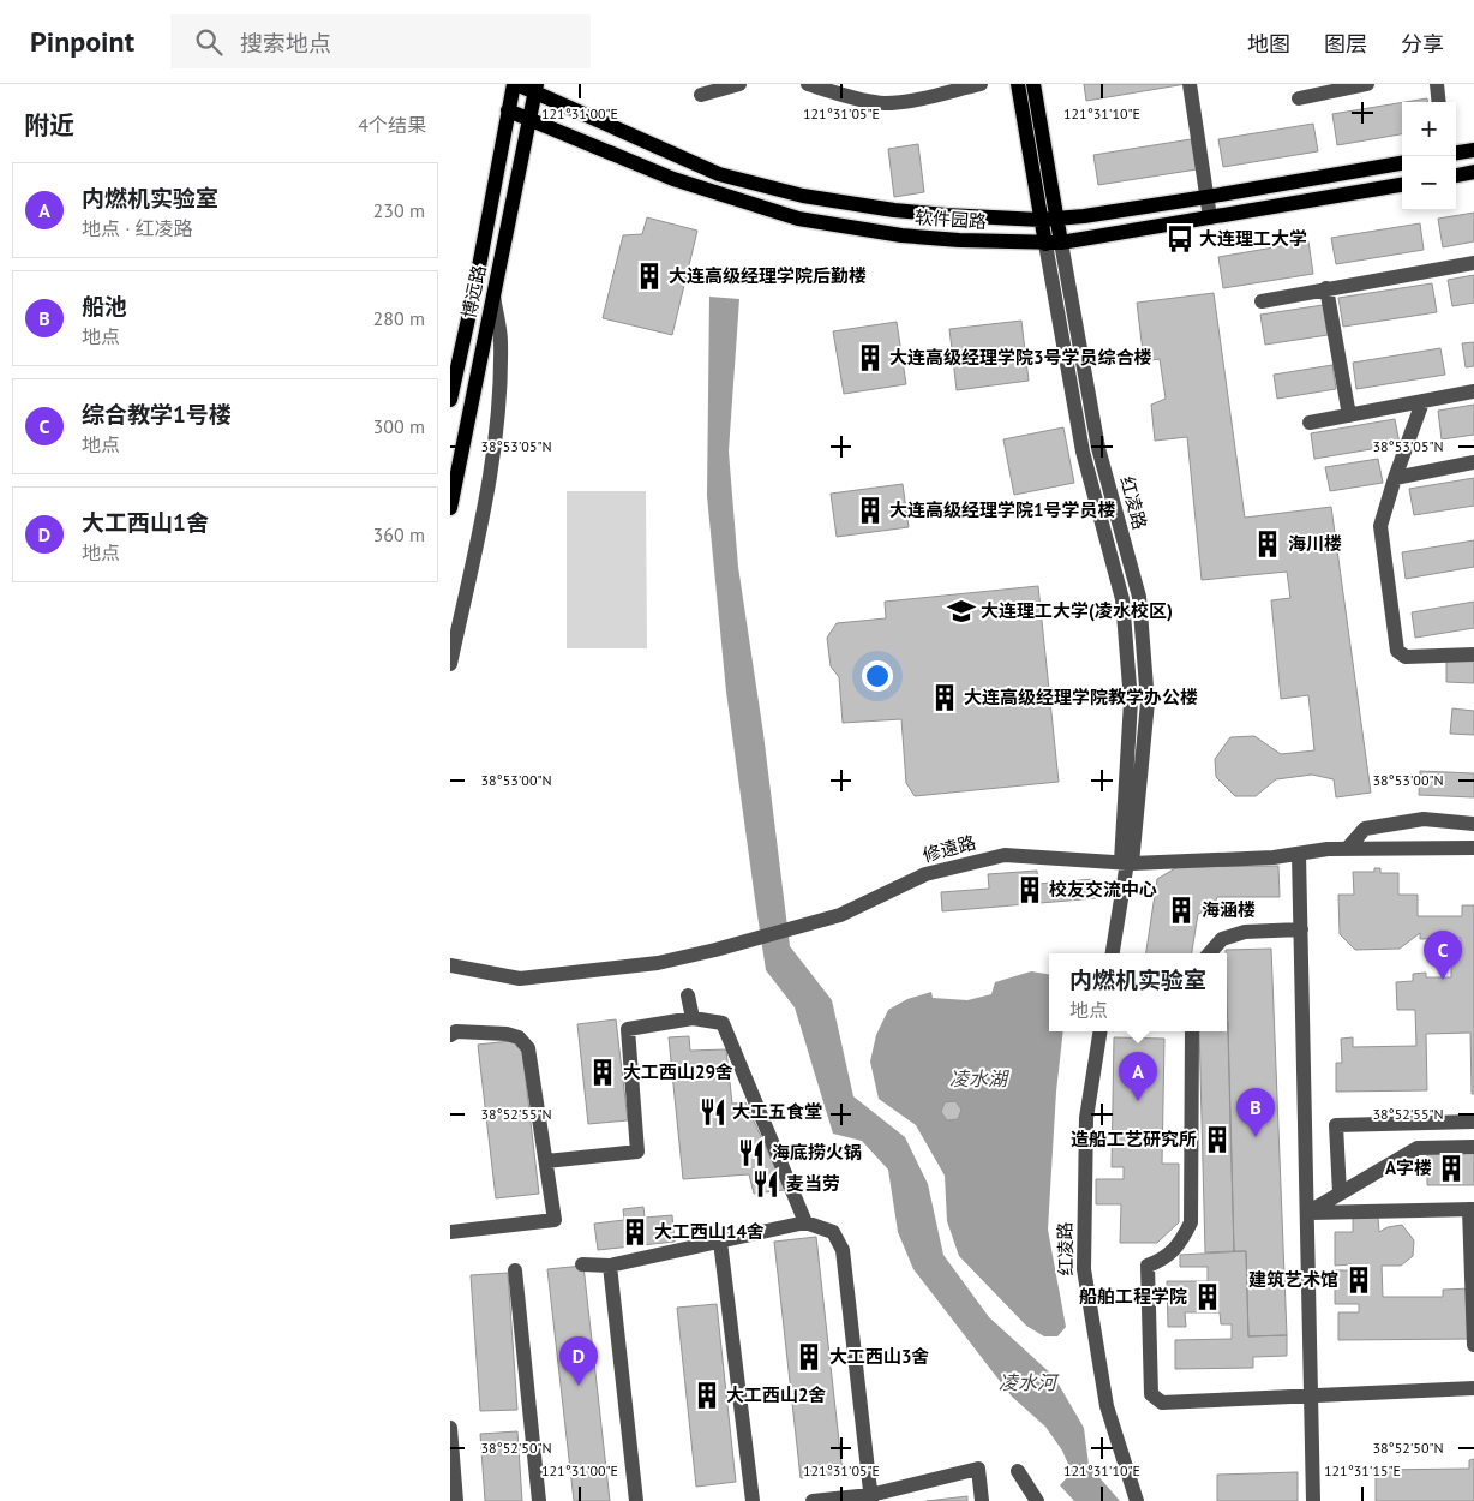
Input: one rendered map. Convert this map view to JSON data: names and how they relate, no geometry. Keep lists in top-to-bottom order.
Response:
{
  "streets": {
    "main road": ["软件园路", "博远路", "红凌路"],
    "street": ["修遠路"]
  },
  "crossings": [
    ["软件园路", "博远路"],
    ["软件园路", "红凌路"],
    ["红凌路", "修遠路"]
  ],
  "water": ["凌水湖", "凌水河"],
  "places": {
    "bus stop": ["大连理工大学"],
    "building": [
      "大连高级经理学院后勤楼",
      "大连高级经理学院3号学员综合楼",
      "大连高级经理学院1号学员楼",
      "海川楼",
      "大连高级经理学院教学办公楼",
      "校友交流中心",
      "海涵楼",
      "大工西山29舍",
      "造船工艺研究所",
      "A字楼",
      "大工西山14舍",
      "建筑艺术馆",
      "船舶工程学院",
      "大工西山3舍",
      "大工西山2舍"
    ],
    "school or university": ["大连理工大学(凌水校区)"],
    "restaurant": ["大工五食堂", "海底捞火锅", "麦当劳"]
  },
  "page": {
    "header": "Pinpoint",
    "search": "搜索地点",
    "nav": ["地图", "图层", "分享"],
    "heading": ["附近", "4个结果"],
    "map_buttons": ["+", "−"],
    "list": [
      {
        "mark": "A",
        "name": "内燃机实验室",
        "note": "地点 · 红凌路",
        "value": "230 m"
      },
      {
        "mark": "B",
        "name": "船池",
        "note": "地点",
        "value": "280 m"
      },
      {
        "mark": "C",
        "name": "综合教学1号楼",
        "note": "地点",
        "value": "300 m"
      },
      {
        "mark": "D",
        "name": "大工西山1舍",
        "note": "地点",
        "value": "360 m"
      }
    ],
    "pins": [
      "C",
      "A",
      "B",
      "D"
    ],
    "popup": ["内燃机实验室", "地点"]
  },
  "coordinates": [
    "121°31'00\"E",
    "121°31'05\"E",
    "121°31'10\"E",
    "38°53'05\"N",
    "38°53'00\"N",
    "38°52'55\"N",
    "38°52'50\"N",
    "121°31'15\"E"
  ]
}
